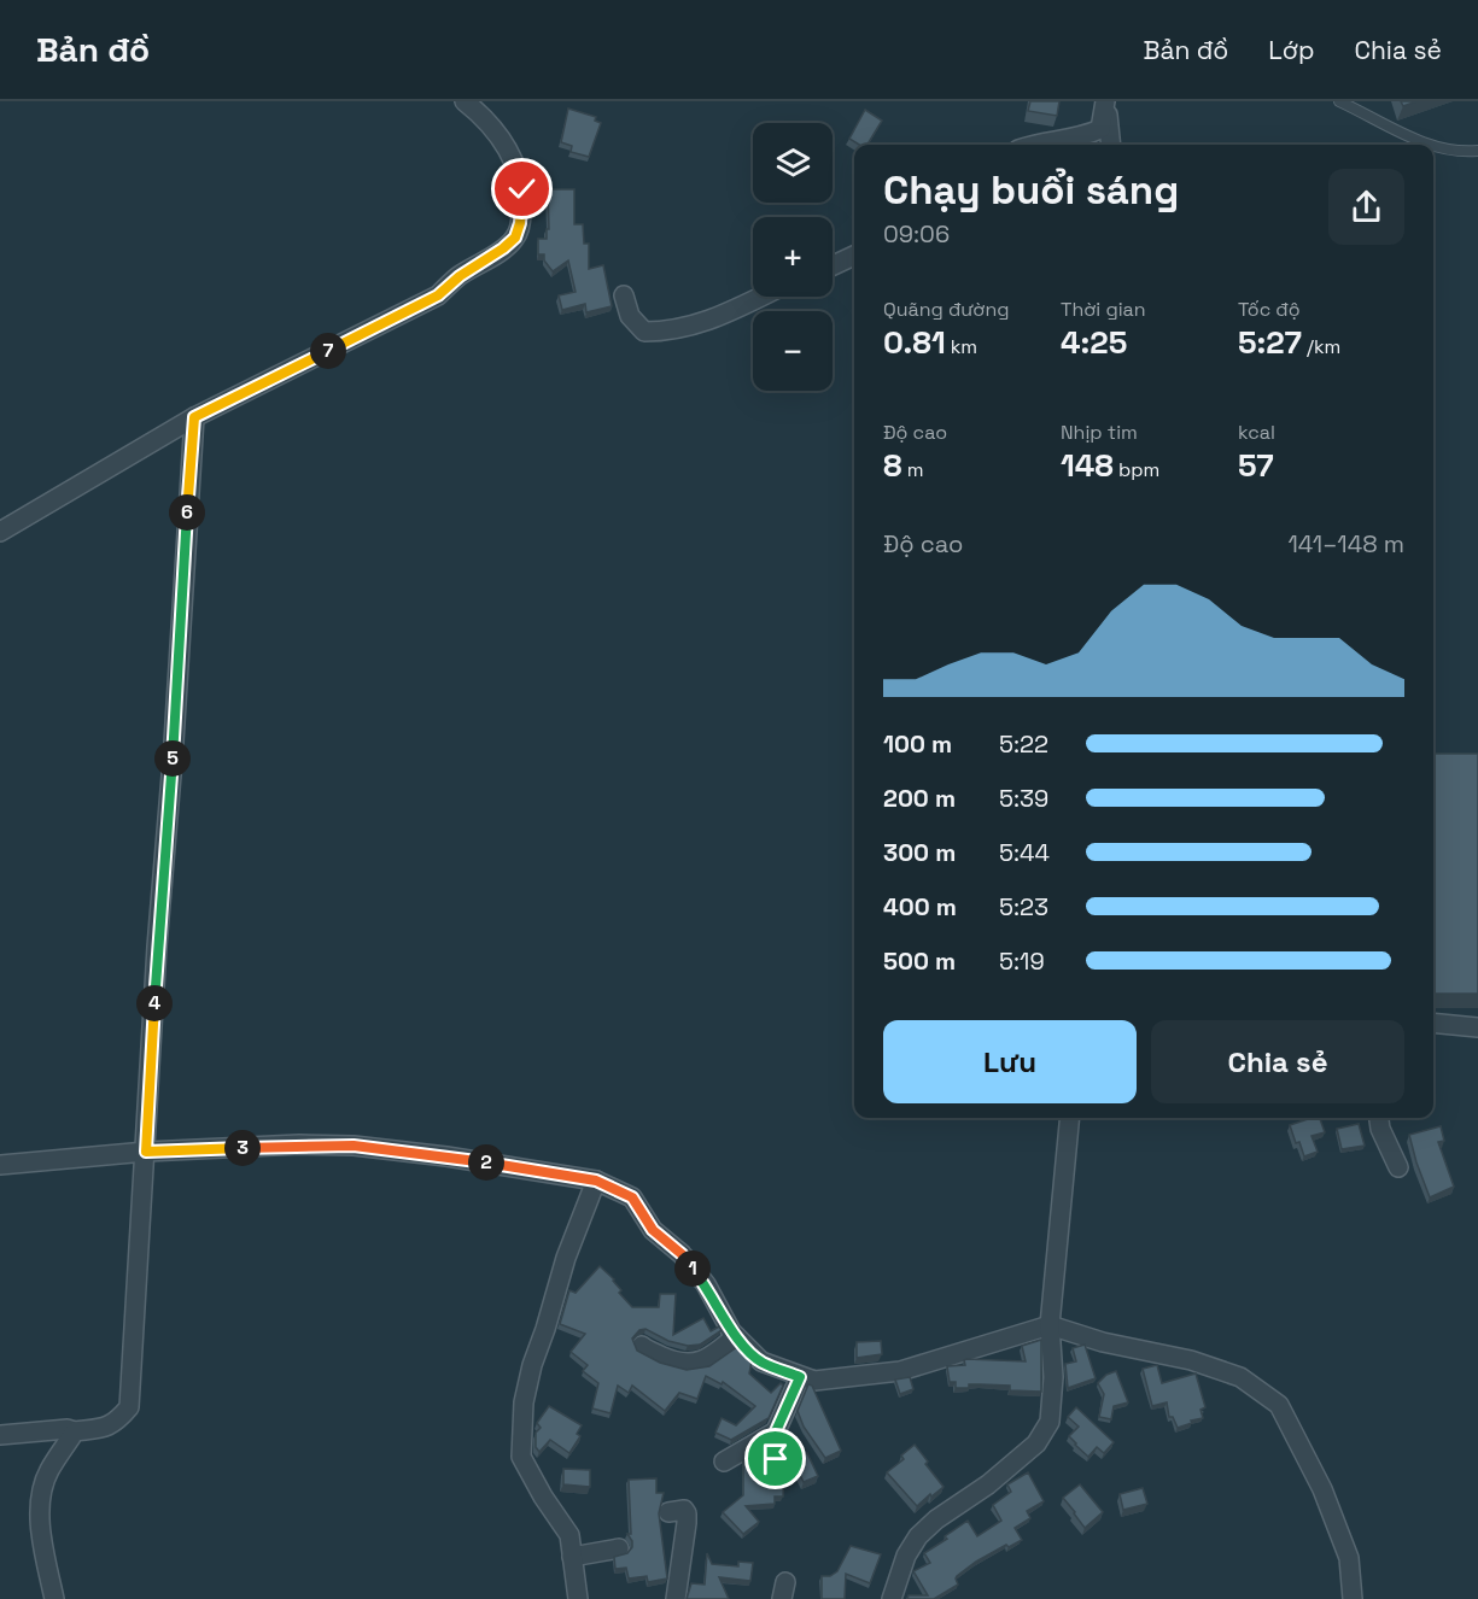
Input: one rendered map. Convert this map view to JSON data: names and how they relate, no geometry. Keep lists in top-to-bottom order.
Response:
{
  "page": {
    "header": "Bản đồ",
    "nav": ["Bản đồ", "Lớp", "Chia sẻ"],
    "map_buttons": ["+", "−"],
    "heading": ["Chạy buổi sáng", "09:06"],
    "stats": [
      ["Quãng đường", "0.81 km"],
      ["Thời gian", "4:25"],
      ["Tốc độ", "5:27 /km"],
      ["Độ cao", "8 m"],
      ["Nhịp tim", "148 bpm"],
      ["kcal", "57"]
    ],
    "pins": [
      "7",
      "6",
      "5",
      "4",
      "3",
      "2",
      "1"
    ],
    "chart": ["Độ cao", "141–148 m"],
    "list": [
      {
        "name": "100 m",
        "note": "5:22"
      },
      {
        "name": "200 m",
        "note": "5:39"
      },
      {
        "name": "300 m",
        "note": "5:44"
      },
      {
        "name": "400 m",
        "note": "5:23"
      },
      {
        "name": "500 m",
        "note": "5:19"
      }
    ],
    "buttons": ["Lưu", "Chia sẻ"]
  }
}
